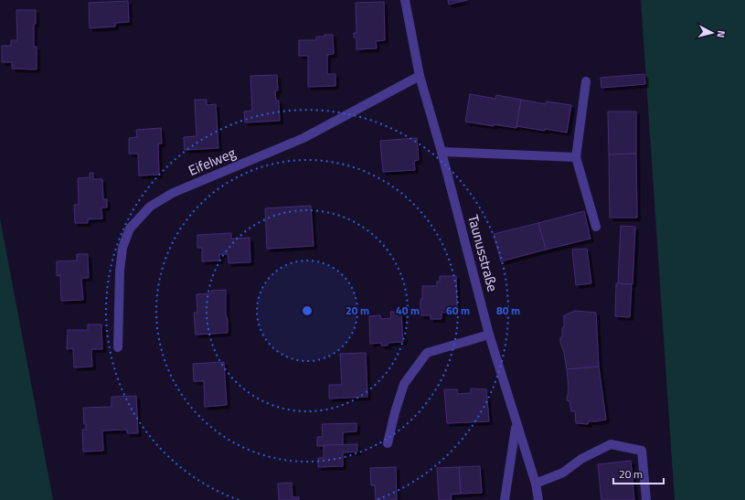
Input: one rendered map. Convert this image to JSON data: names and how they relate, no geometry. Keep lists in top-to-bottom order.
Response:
{
  "streets": {
    "street": ["Eifelweg", "Taunusstraße"]
  },
  "crossings": [
    ["Eifelweg", "Taunusstraße"]
  ],
  "scale_bar": "20 m",
  "north": "right",
  "rings": [
    "20 m",
    "40 m",
    "60 m",
    "80 m"
  ]
}
